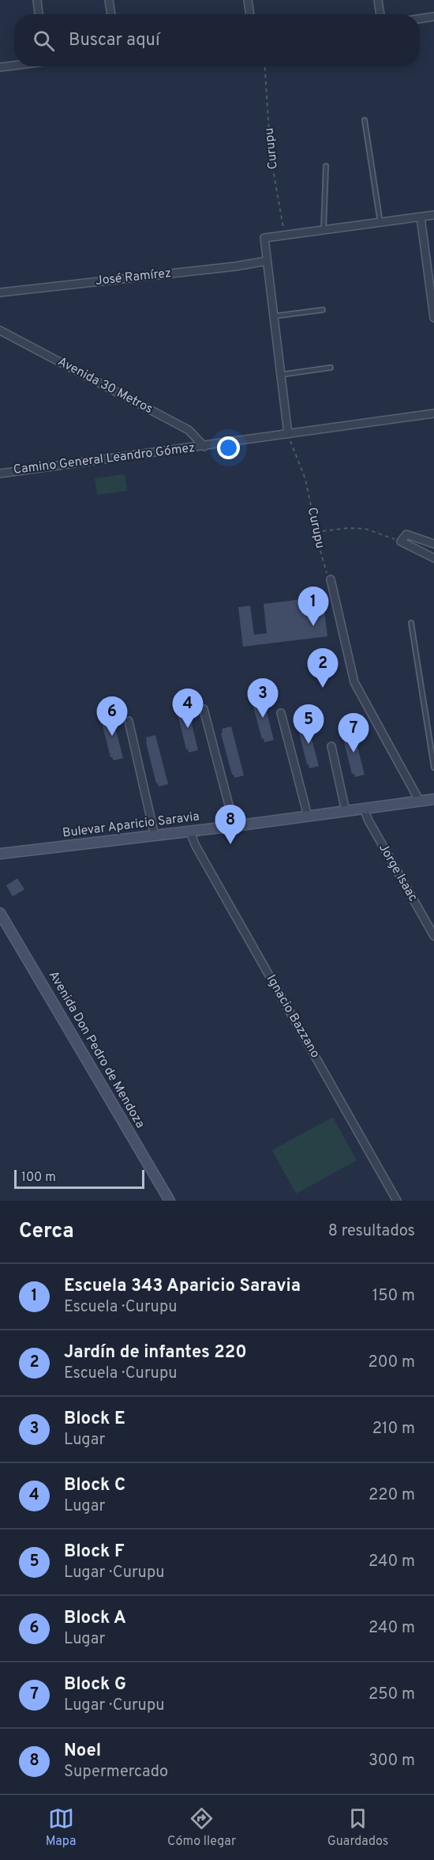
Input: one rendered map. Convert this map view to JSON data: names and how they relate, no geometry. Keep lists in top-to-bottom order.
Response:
{
  "streets": {
    "street": [
      "José Ramírez",
      "Avenida 30 Metros",
      "Camino General Leandro Gómez",
      "Bulevar Aparicio Saravia",
      "Jorge Isaac",
      "Ignacio Bazzano",
      "Avenida Don Pedro de Mendoza"
    ],
    "path": ["Curupu"]
  },
  "crossings": [
    ["Curupu", "Camino General Leandro Gómez"],
    ["Avenida 30 Metros", "Camino General Leandro Gómez"],
    ["Bulevar Aparicio Saravia", "Jorge Isaac"],
    ["Bulevar Aparicio Saravia", "Ignacio Bazzano"]
  ],
  "scale_bar": "100 m",
  "page": {
    "search": "Buscar aquí",
    "pins": [
      "1",
      "2",
      "3",
      "4",
      "6",
      "5",
      "7",
      "8"
    ],
    "scale": "100 m",
    "heading": ["Cerca", "8 resultados"],
    "list": [
      {
        "mark": "1",
        "name": "Escuela 343 Aparicio Saravia",
        "note": "Escuela · Curupu",
        "value": "150 m"
      },
      {
        "mark": "2",
        "name": "Jardín de infantes 220",
        "note": "Escuela · Curupu",
        "value": "200 m"
      },
      {
        "mark": "3",
        "name": "Block E",
        "note": "Lugar",
        "value": "210 m"
      },
      {
        "mark": "4",
        "name": "Block C",
        "note": "Lugar",
        "value": "220 m"
      },
      {
        "mark": "5",
        "name": "Block F",
        "note": "Lugar · Curupu",
        "value": "240 m"
      },
      {
        "mark": "6",
        "name": "Block A",
        "note": "Lugar",
        "value": "240 m"
      },
      {
        "mark": "7",
        "name": "Block G",
        "note": "Lugar · Curupu",
        "value": "250 m"
      },
      {
        "mark": "8",
        "name": "Noel",
        "note": "Supermercado",
        "value": "300 m"
      }
    ],
    "nav": ["Mapa", "Cómo llegar", "Guardados"]
  }
}
